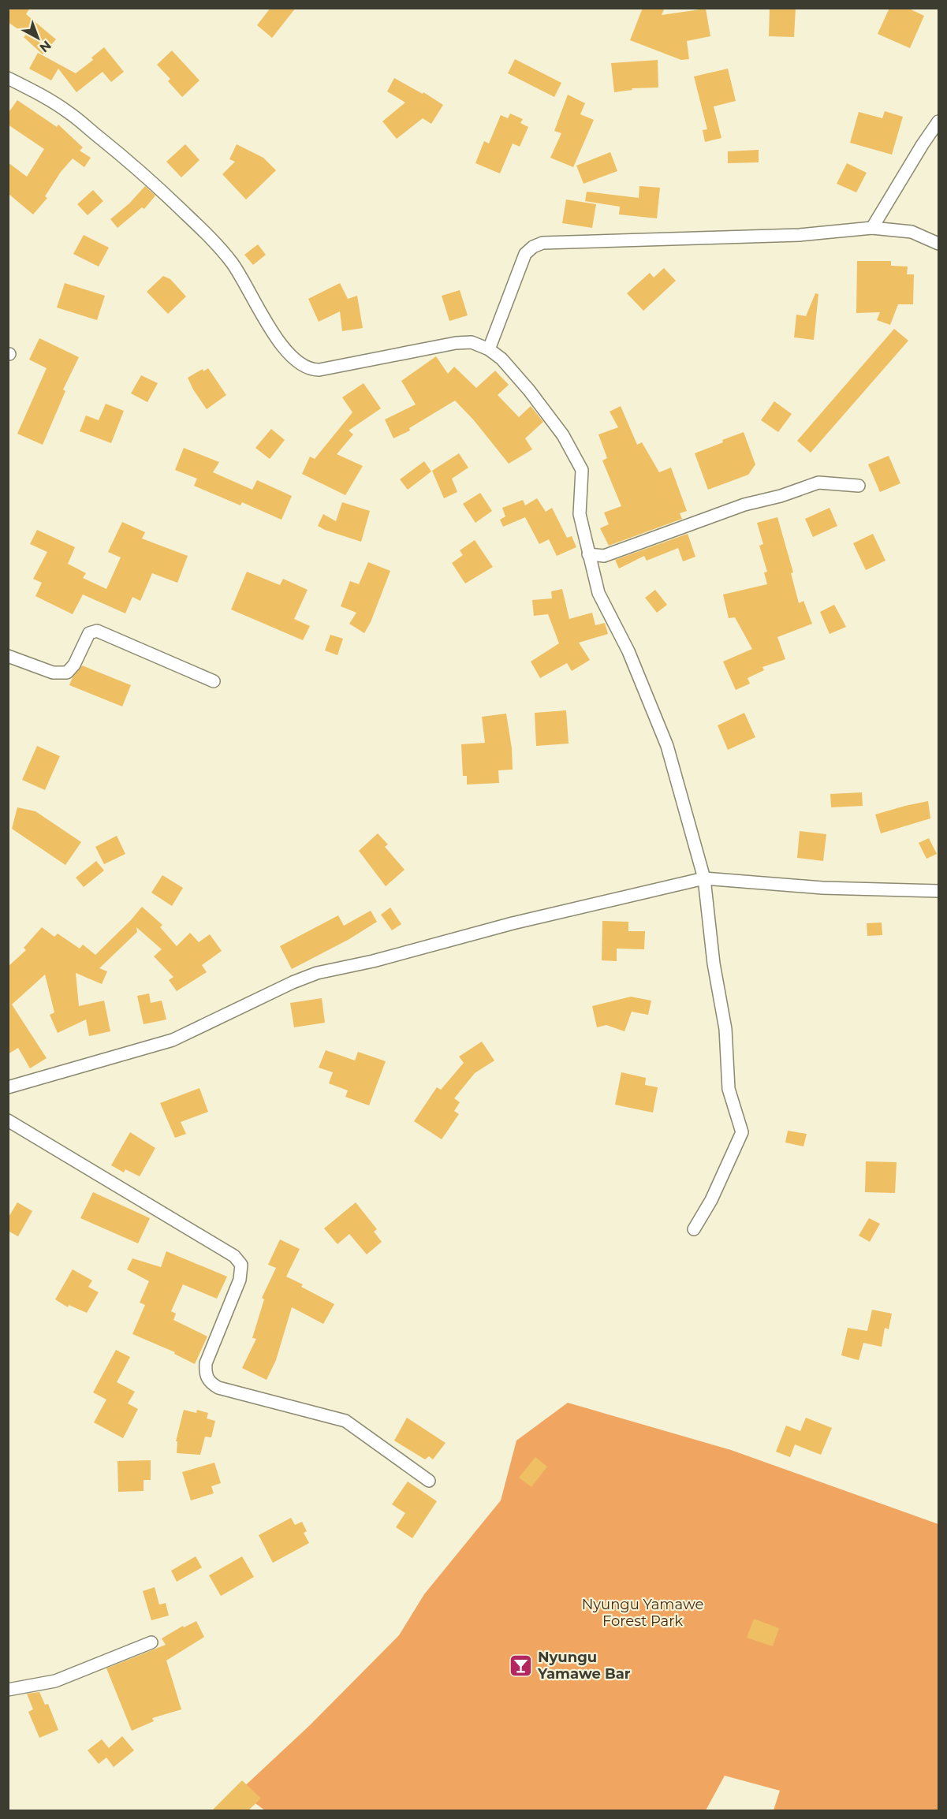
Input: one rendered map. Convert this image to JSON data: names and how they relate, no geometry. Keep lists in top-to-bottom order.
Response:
{
  "parks": ["Nyungu Yamawe Forest Park"],
  "places": {
    "bar": ["Nyungu Yamawe Bar"]
  },
  "north": "bottom right"
}
